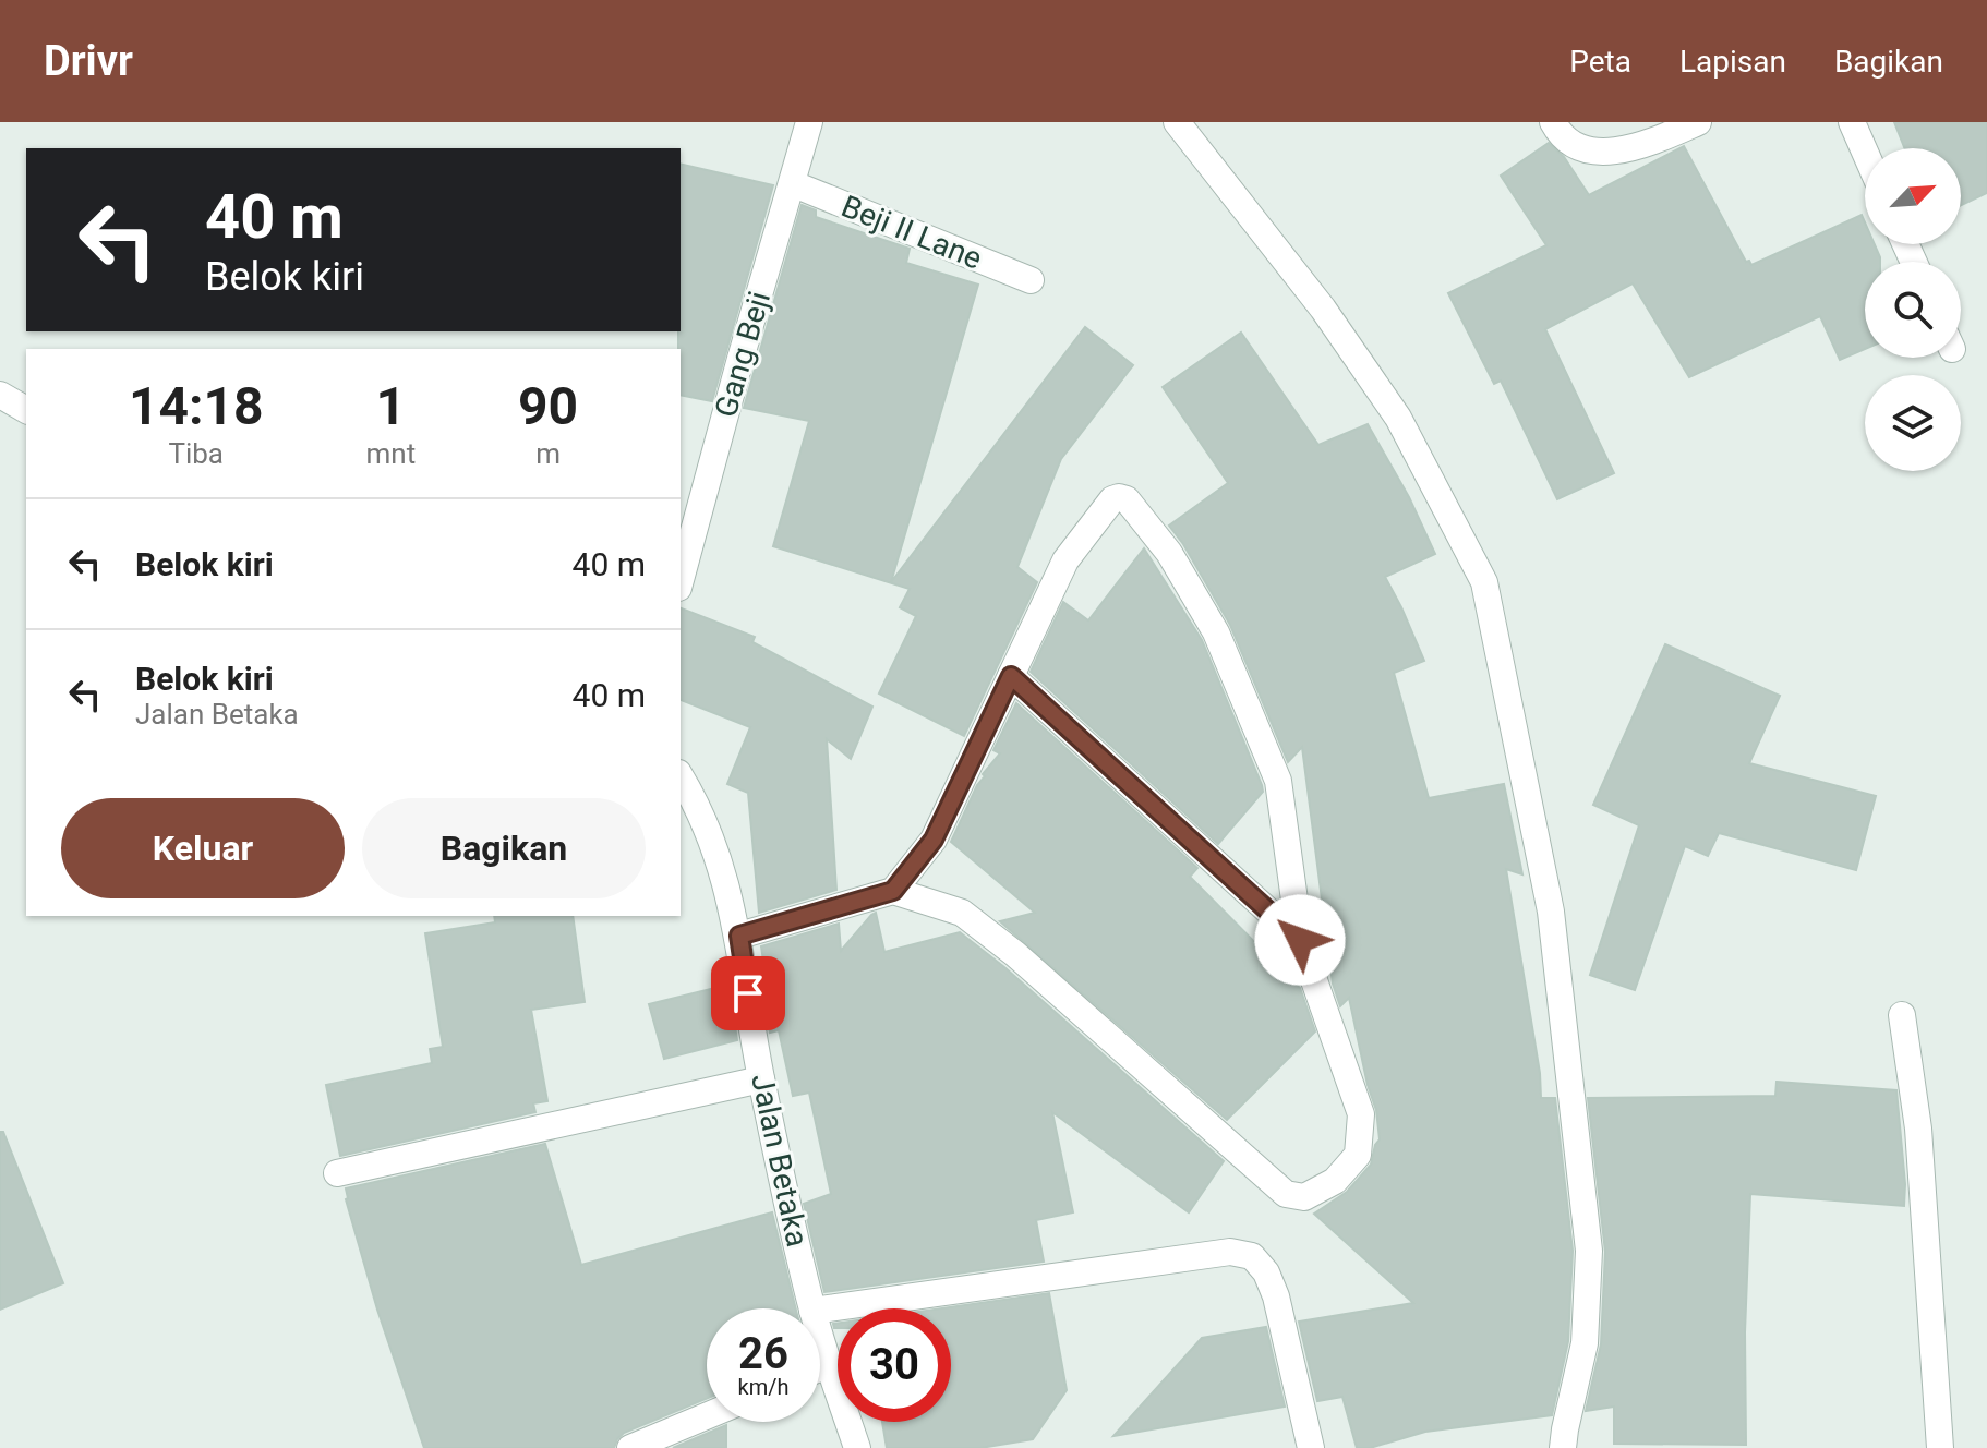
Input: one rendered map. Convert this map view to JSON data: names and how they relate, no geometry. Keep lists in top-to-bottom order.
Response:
{
  "streets": {
    "street": ["Beji II Lane", "Gang Beji", "Jalan Betaka"]
  },
  "crossings": [
    ["Beji II Lane", "Gang Beji"]
  ],
  "north": "top right",
  "page": {
    "header": "Drivr",
    "nav": ["Peta", "Lapisan", "Bagikan"],
    "turn": ["40 m", "Belok kiri"],
    "eta": [
      "14:18",
      "Tiba",
      "1",
      "mnt",
      "90",
      "m"
    ],
    "list": [
      {
        "name": "Belok kiri",
        "value": "40 m"
      },
      {
        "name": "Belok kiri",
        "note": "Jalan Betaka",
        "value": "40 m"
      }
    ],
    "buttons": ["Keluar", "Bagikan"],
    "speed": "26 km/h",
    "limit": "30"
  }
}
